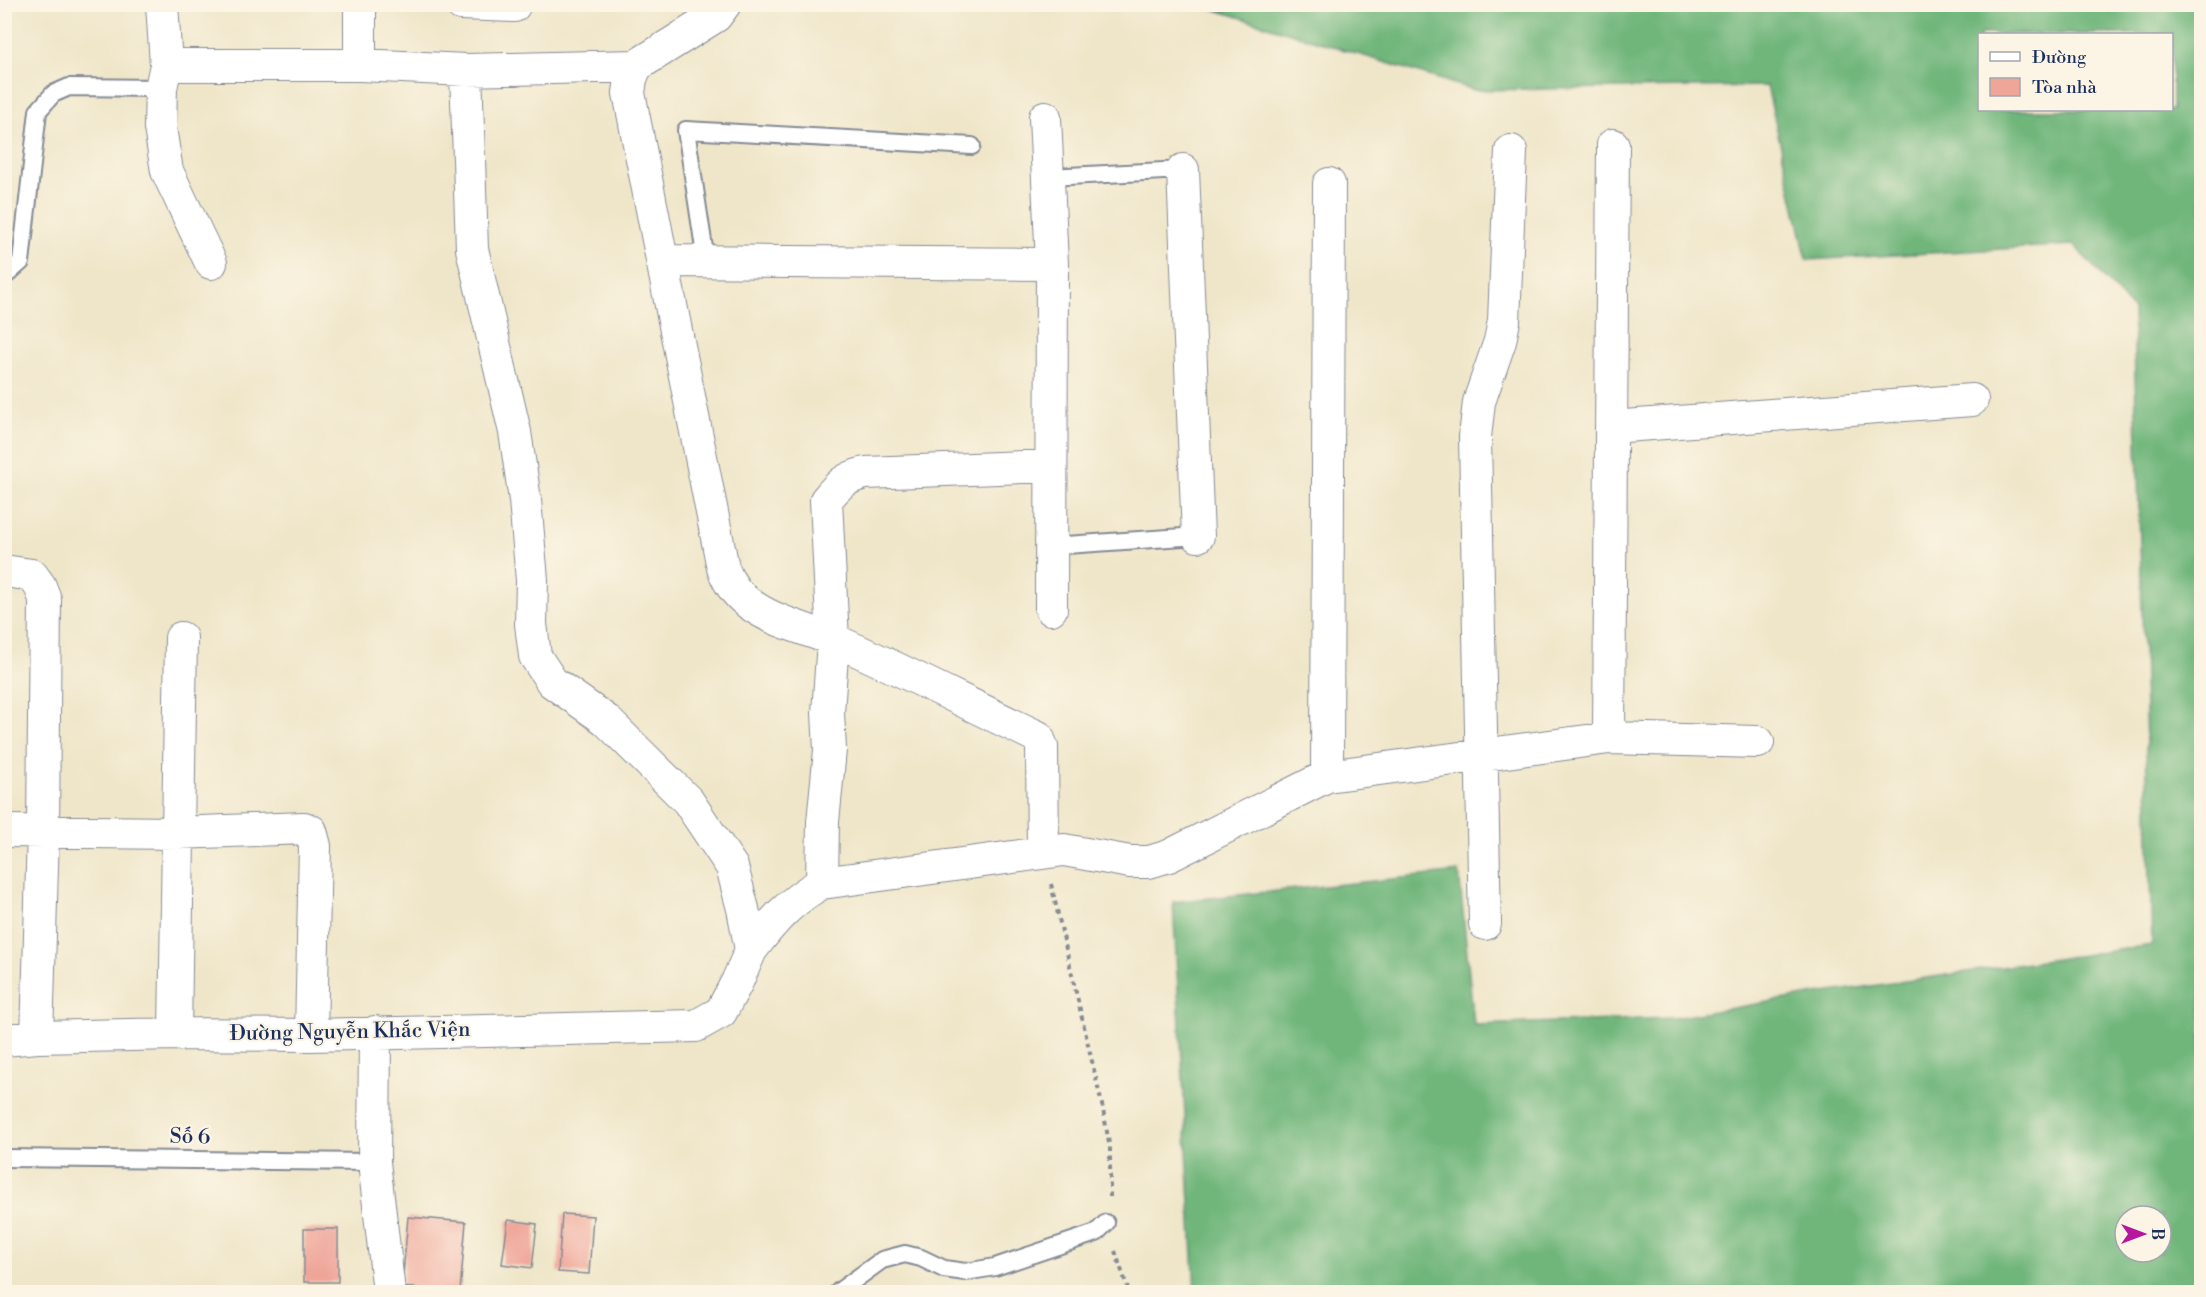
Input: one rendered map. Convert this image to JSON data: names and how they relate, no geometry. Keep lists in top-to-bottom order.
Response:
{
  "streets": {
    "street": ["Đường Nguyễn Khắc Viện"],
    "lane": ["Số 6"]
  },
  "legend": ["Đường", "Tòa nhà"],
  "north": "right"
}
